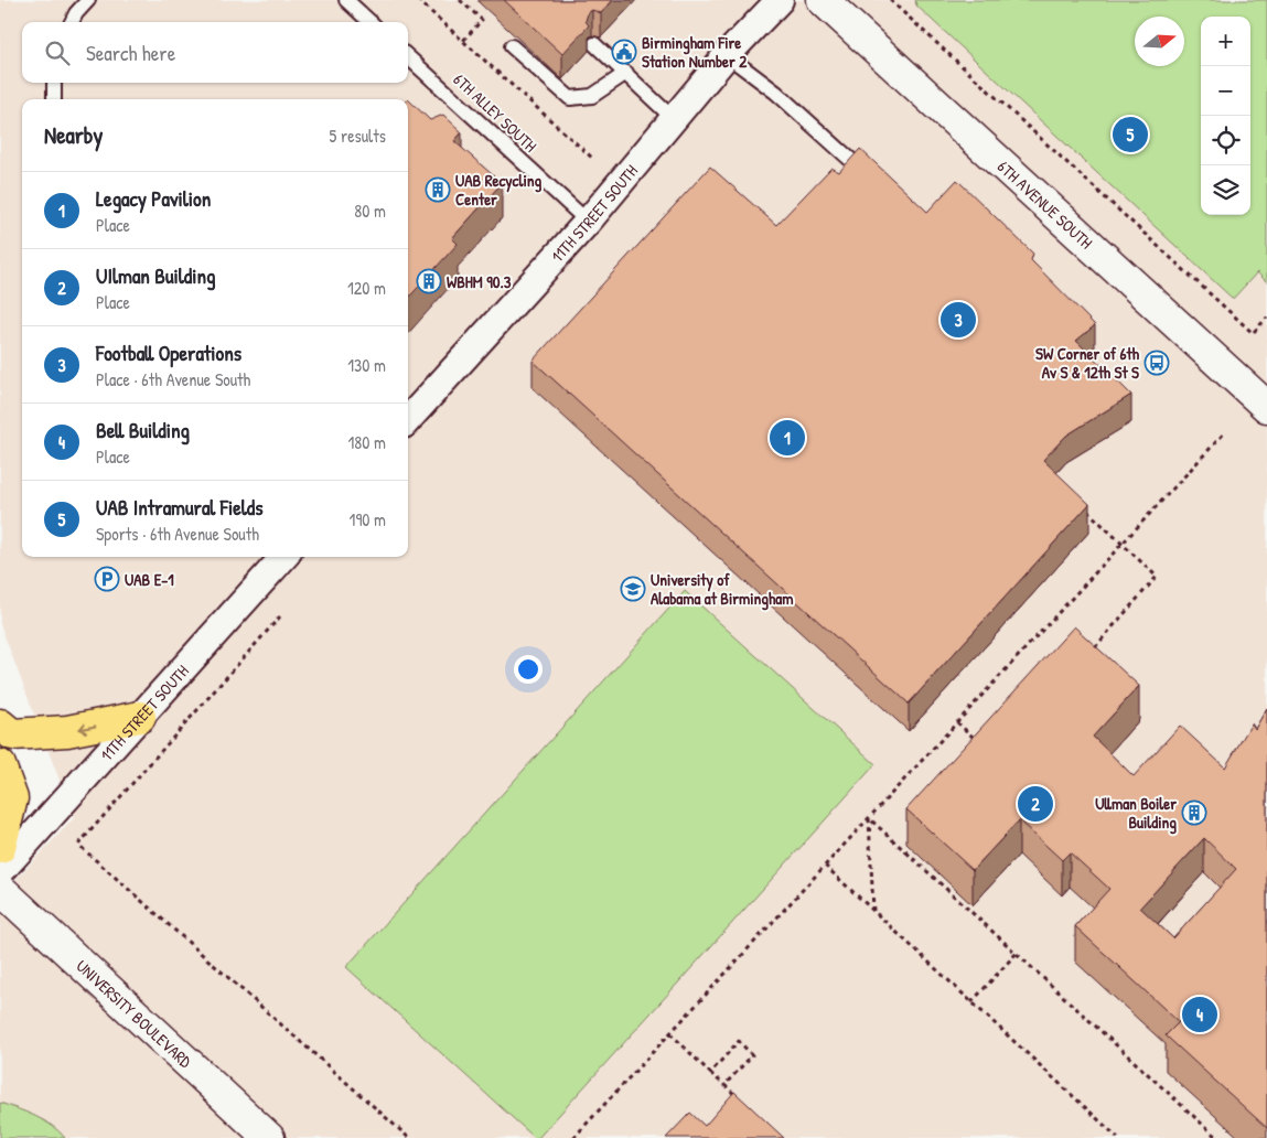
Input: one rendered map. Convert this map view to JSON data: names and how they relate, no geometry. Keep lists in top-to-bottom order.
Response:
{
  "streets": {
    "main road": ["6TH AVENUE SOUTH", "UNIVERSITY BOULEVARD"],
    "street": ["11TH STREET SOUTH"],
    "lane": ["6TH ALLEY SOUTH"]
  },
  "crossings": [
    ["6TH ALLEY SOUTH", "11TH STREET SOUTH"]
  ],
  "places": {
    "public building": ["Birmingham Fire Station Number 2"],
    "building": ["UAB Recycling Center", "WBHM 90.3", "Ullman Boiler Building"],
    "bus stop": ["SW Corner of 6th Av S & 12th St S"],
    "parking": ["UAB E-1"],
    "school or university": ["University of Alabama at Birmingham"]
  },
  "north": "right",
  "page": {
    "map_buttons": ["+", "−"],
    "search": "Search here",
    "heading": ["Nearby", "5 results"],
    "pins": [
      "5",
      "3",
      "1",
      "2",
      "4"
    ],
    "list": [
      {
        "mark": "1",
        "name": "Legacy Pavilion",
        "note": "Place",
        "value": "80 m"
      },
      {
        "mark": "2",
        "name": "UIlman Building",
        "note": "Place",
        "value": "120 m"
      },
      {
        "mark": "3",
        "name": "Football Operations",
        "note": "Place · 6th Avenue South",
        "value": "130 m"
      },
      {
        "mark": "4",
        "name": "Bell Building",
        "note": "Place",
        "value": "180 m"
      },
      {
        "mark": "5",
        "name": "UAB Intramural Fields",
        "note": "Sports · 6th Avenue South",
        "value": "190 m"
      }
    ]
  }
}
